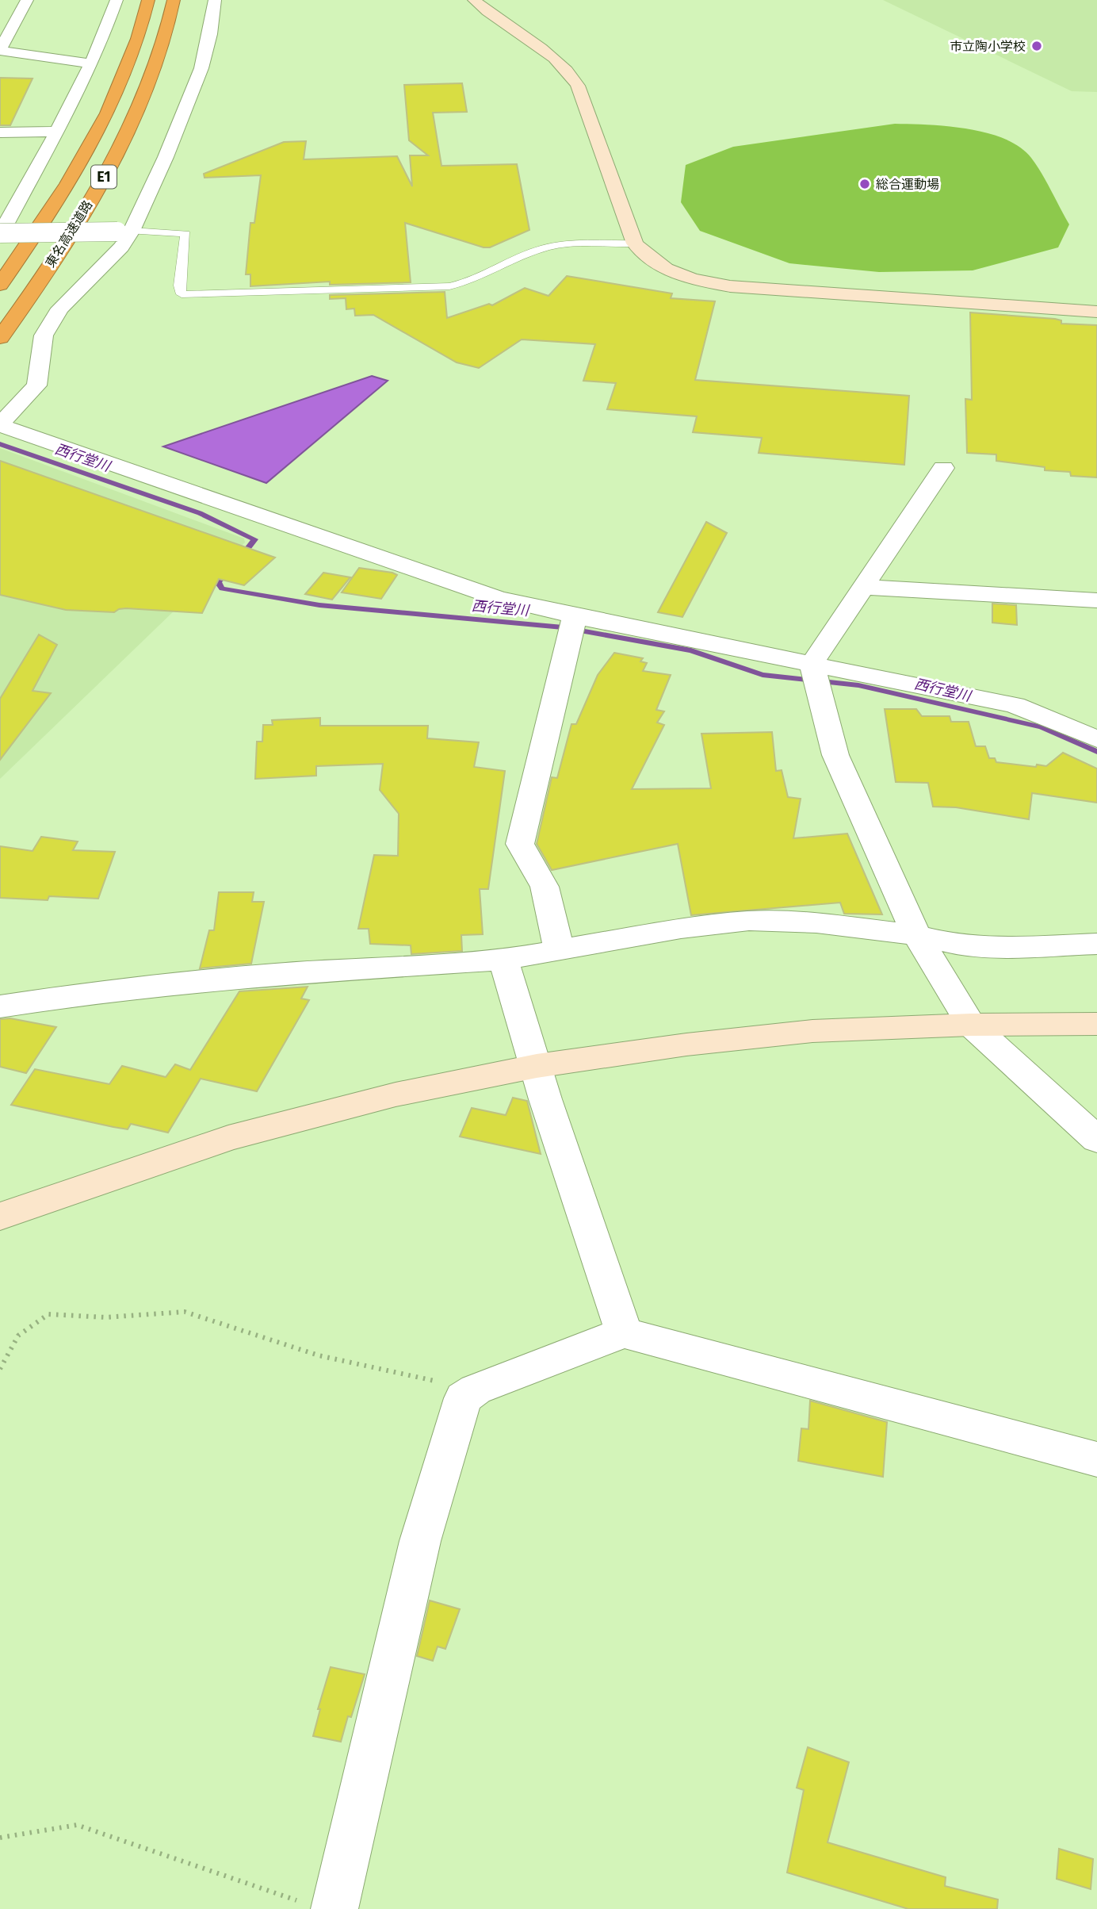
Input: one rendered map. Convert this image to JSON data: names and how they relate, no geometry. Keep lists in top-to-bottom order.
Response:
{
  "streets": {
    "highway": ["E1", "東名高速道路"]
  },
  "water": ["西行堂川"],
  "places": ["市立陶小学校", "総合運動場"]
}
